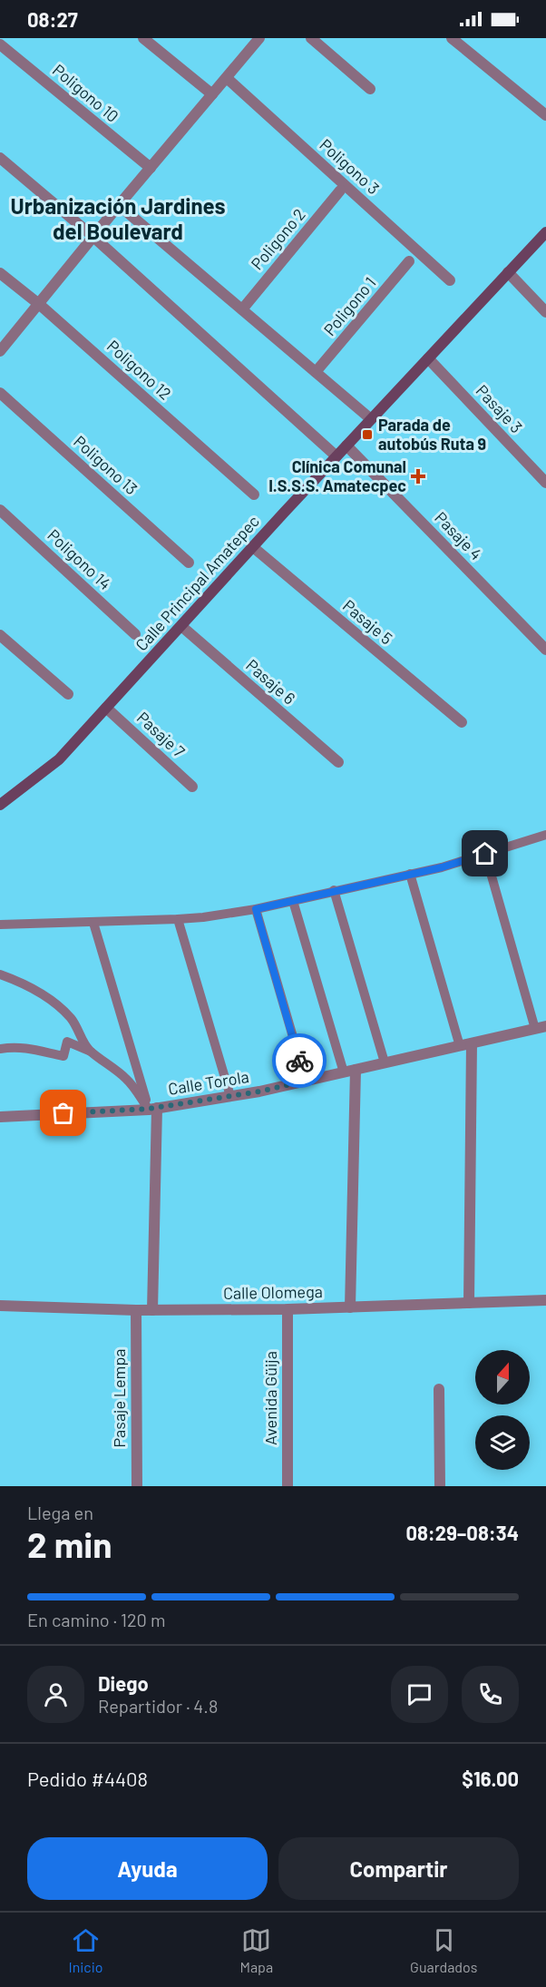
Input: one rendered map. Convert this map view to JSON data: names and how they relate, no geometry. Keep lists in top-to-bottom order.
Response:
{
  "streets": {
    "street": [
      "Poligono 10",
      "Poligono 3",
      "Poligono 2",
      "Poligono 1",
      "Poligono 12",
      "Pasaje 3",
      "Poligono 13",
      "Pasaje 4",
      "Poligono 14",
      "Calle Principal Amatepec",
      "Pasaje 5",
      "Pasaje 6",
      "Pasaje 7",
      "Calle Torola",
      "Calle Olomega",
      "Pasaje Lempa",
      "Avenida Güija"
    ]
  },
  "crossings": [
    ["Pasaje 3", "Calle Principal Amatepec"],
    ["Pasaje 4", "Calle Principal Amatepec"],
    ["Calle Principal Amatepec", "Pasaje 5"],
    ["Calle Principal Amatepec", "Pasaje 6"],
    ["Calle Principal Amatepec", "Pasaje 7"],
    ["Calle Olomega", "Pasaje Lempa"],
    ["Calle Olomega", "Avenida Güija"]
  ],
  "districts": ["Urbanización Jardines del Boulevard"],
  "places": {
    "transit": ["Parada de autobús Ruta 9"],
    "health": ["Clínica Comunal I.S.S.S. Amatecpec"]
  },
  "north": "top",
  "page": {
    "status": "08:27",
    "heading": ["2 min", "Llega en", "08:29–08:34"],
    "panel": [
      "Diego",
      "Repartidor · 4.8",
      "Pedido #4408",
      "$16.00"
    ],
    "bar": "En camino · 120 m",
    "buttons": ["Ayuda", "Compartir"],
    "tabs": ["Inicio", "Mapa", "Guardados"]
  }
}
